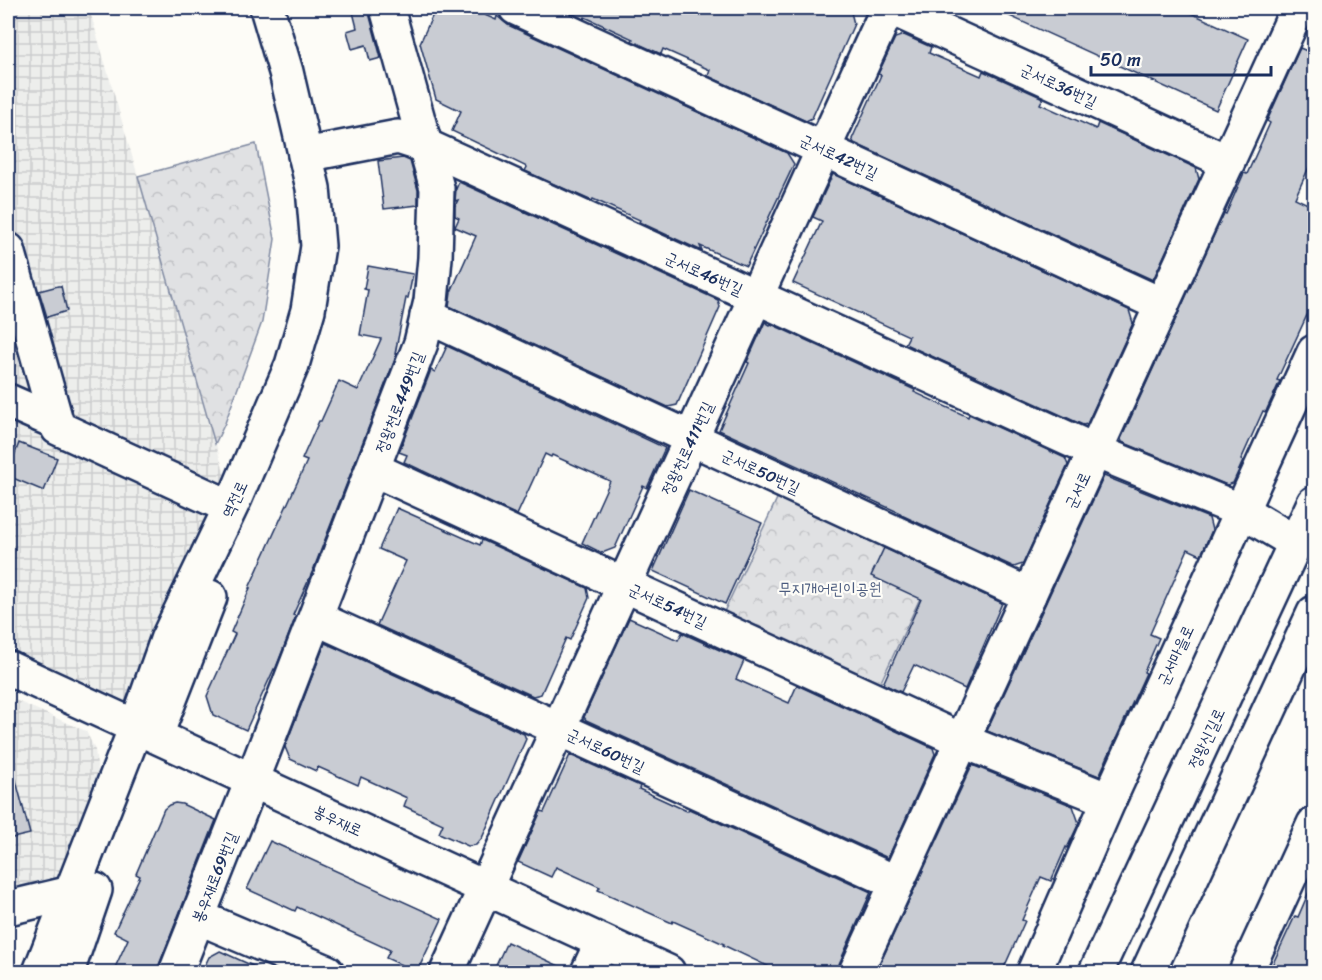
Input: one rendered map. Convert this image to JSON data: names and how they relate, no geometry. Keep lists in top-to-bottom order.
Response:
{
  "streets": {
    "street": [
      "군서로36번길",
      "군서로42번길",
      "군서로46번길",
      "정왕천로449번길",
      "정왕천로411번길",
      "군서로50번길",
      "군서로",
      "역전로",
      "군서로54번길",
      "군서마을로",
      "정왕신길로",
      "군서로60번길",
      "봉우재로",
      "봉우재로69번길"
    ]
  },
  "crossings": [
    ["군서로36번길", "정왕천로411번길"],
    ["군서로36번길", "군서로"],
    ["군서로42번길", "정왕천로411번길"],
    ["군서로42번길", "군서로"],
    ["군서로46번길", "정왕천로449번길"],
    ["군서로46번길", "정왕천로411번길"],
    ["군서로46번길", "군서로"],
    ["군서로46번길", "역전로"],
    ["정왕천로449번길", "군서로50번길"],
    ["정왕천로449번길", "군서로54번길"],
    ["정왕천로449번길", "군서로60번길"],
    ["정왕천로449번길", "봉우재로"],
    ["정왕천로449번길", "봉우재로69번길"],
    ["정왕천로411번길", "군서로50번길"],
    ["정왕천로411번길", "군서로54번길"],
    ["정왕천로411번길", "군서로60번길"],
    ["정왕천로411번길", "봉우재로"],
    ["군서로50번길", "군서로"],
    ["군서로", "군서로54번길"],
    ["군서로", "군서로60번길"],
    ["역전로", "봉우재로"],
    ["봉우재로", "봉우재로69번길"]
  ],
  "parks": ["무지개어린이공원"],
  "scale_bar": "50 m"
}
